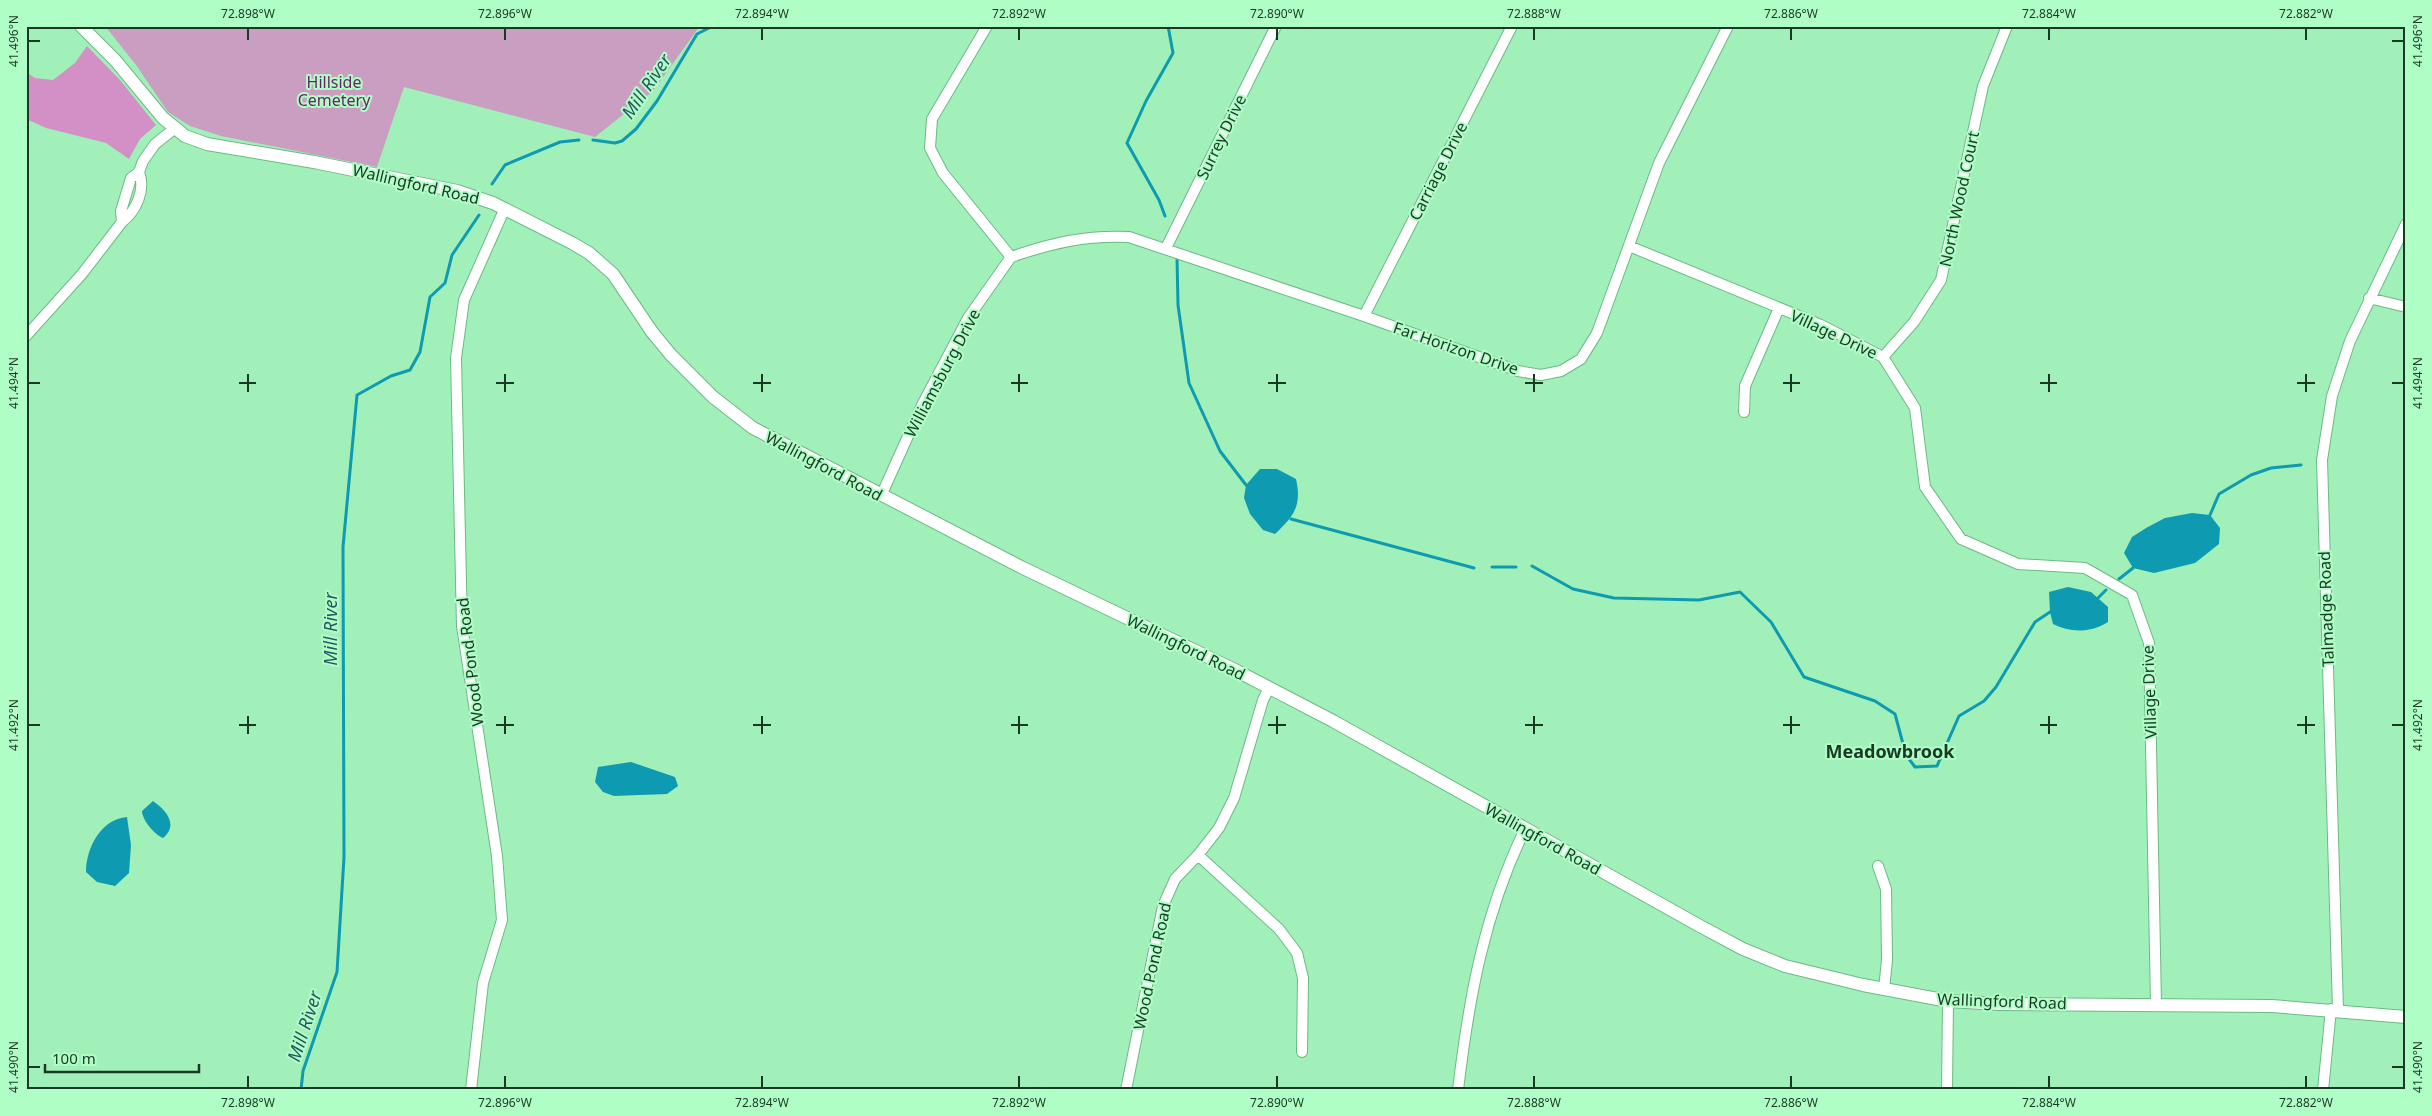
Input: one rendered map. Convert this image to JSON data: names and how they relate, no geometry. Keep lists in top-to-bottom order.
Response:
{
  "streets": {
    "street": [
      "Surrey Drive",
      "Carriage Drive",
      "Wallingford Road",
      "North Wood Court",
      "Village Drive",
      "Far Horizon Drive",
      "Williamsburg Drive",
      "Talmadge Road",
      "Wood Pond Road"
    ]
  },
  "crossings": [
    ["Surrey Drive", "Far Horizon Drive"],
    ["Carriage Drive", "Far Horizon Drive"],
    ["Wallingford Road", "Village Drive"],
    ["Wallingford Road", "Williamsburg Drive"],
    ["Wallingford Road", "Talmadge Road"],
    ["Wallingford Road", "Wood Pond Road"],
    ["North Wood Court", "Village Drive"],
    ["Village Drive", "Far Horizon Drive"],
    ["Far Horizon Drive", "Williamsburg Drive"]
  ],
  "districts": ["Meadowbrook"],
  "water": ["Mill River"],
  "parks": ["Hillside Cemetery"],
  "scale_bar": "100 m",
  "coordinates": [
    "72.898°W",
    "72.896°W",
    "72.894°W",
    "72.892°W",
    "72.890°W",
    "72.888°W",
    "72.886°W",
    "72.884°W",
    "72.882°W",
    "41.496°N",
    "41.494°N",
    "41.492°N",
    "41.490°N"
  ]
}
